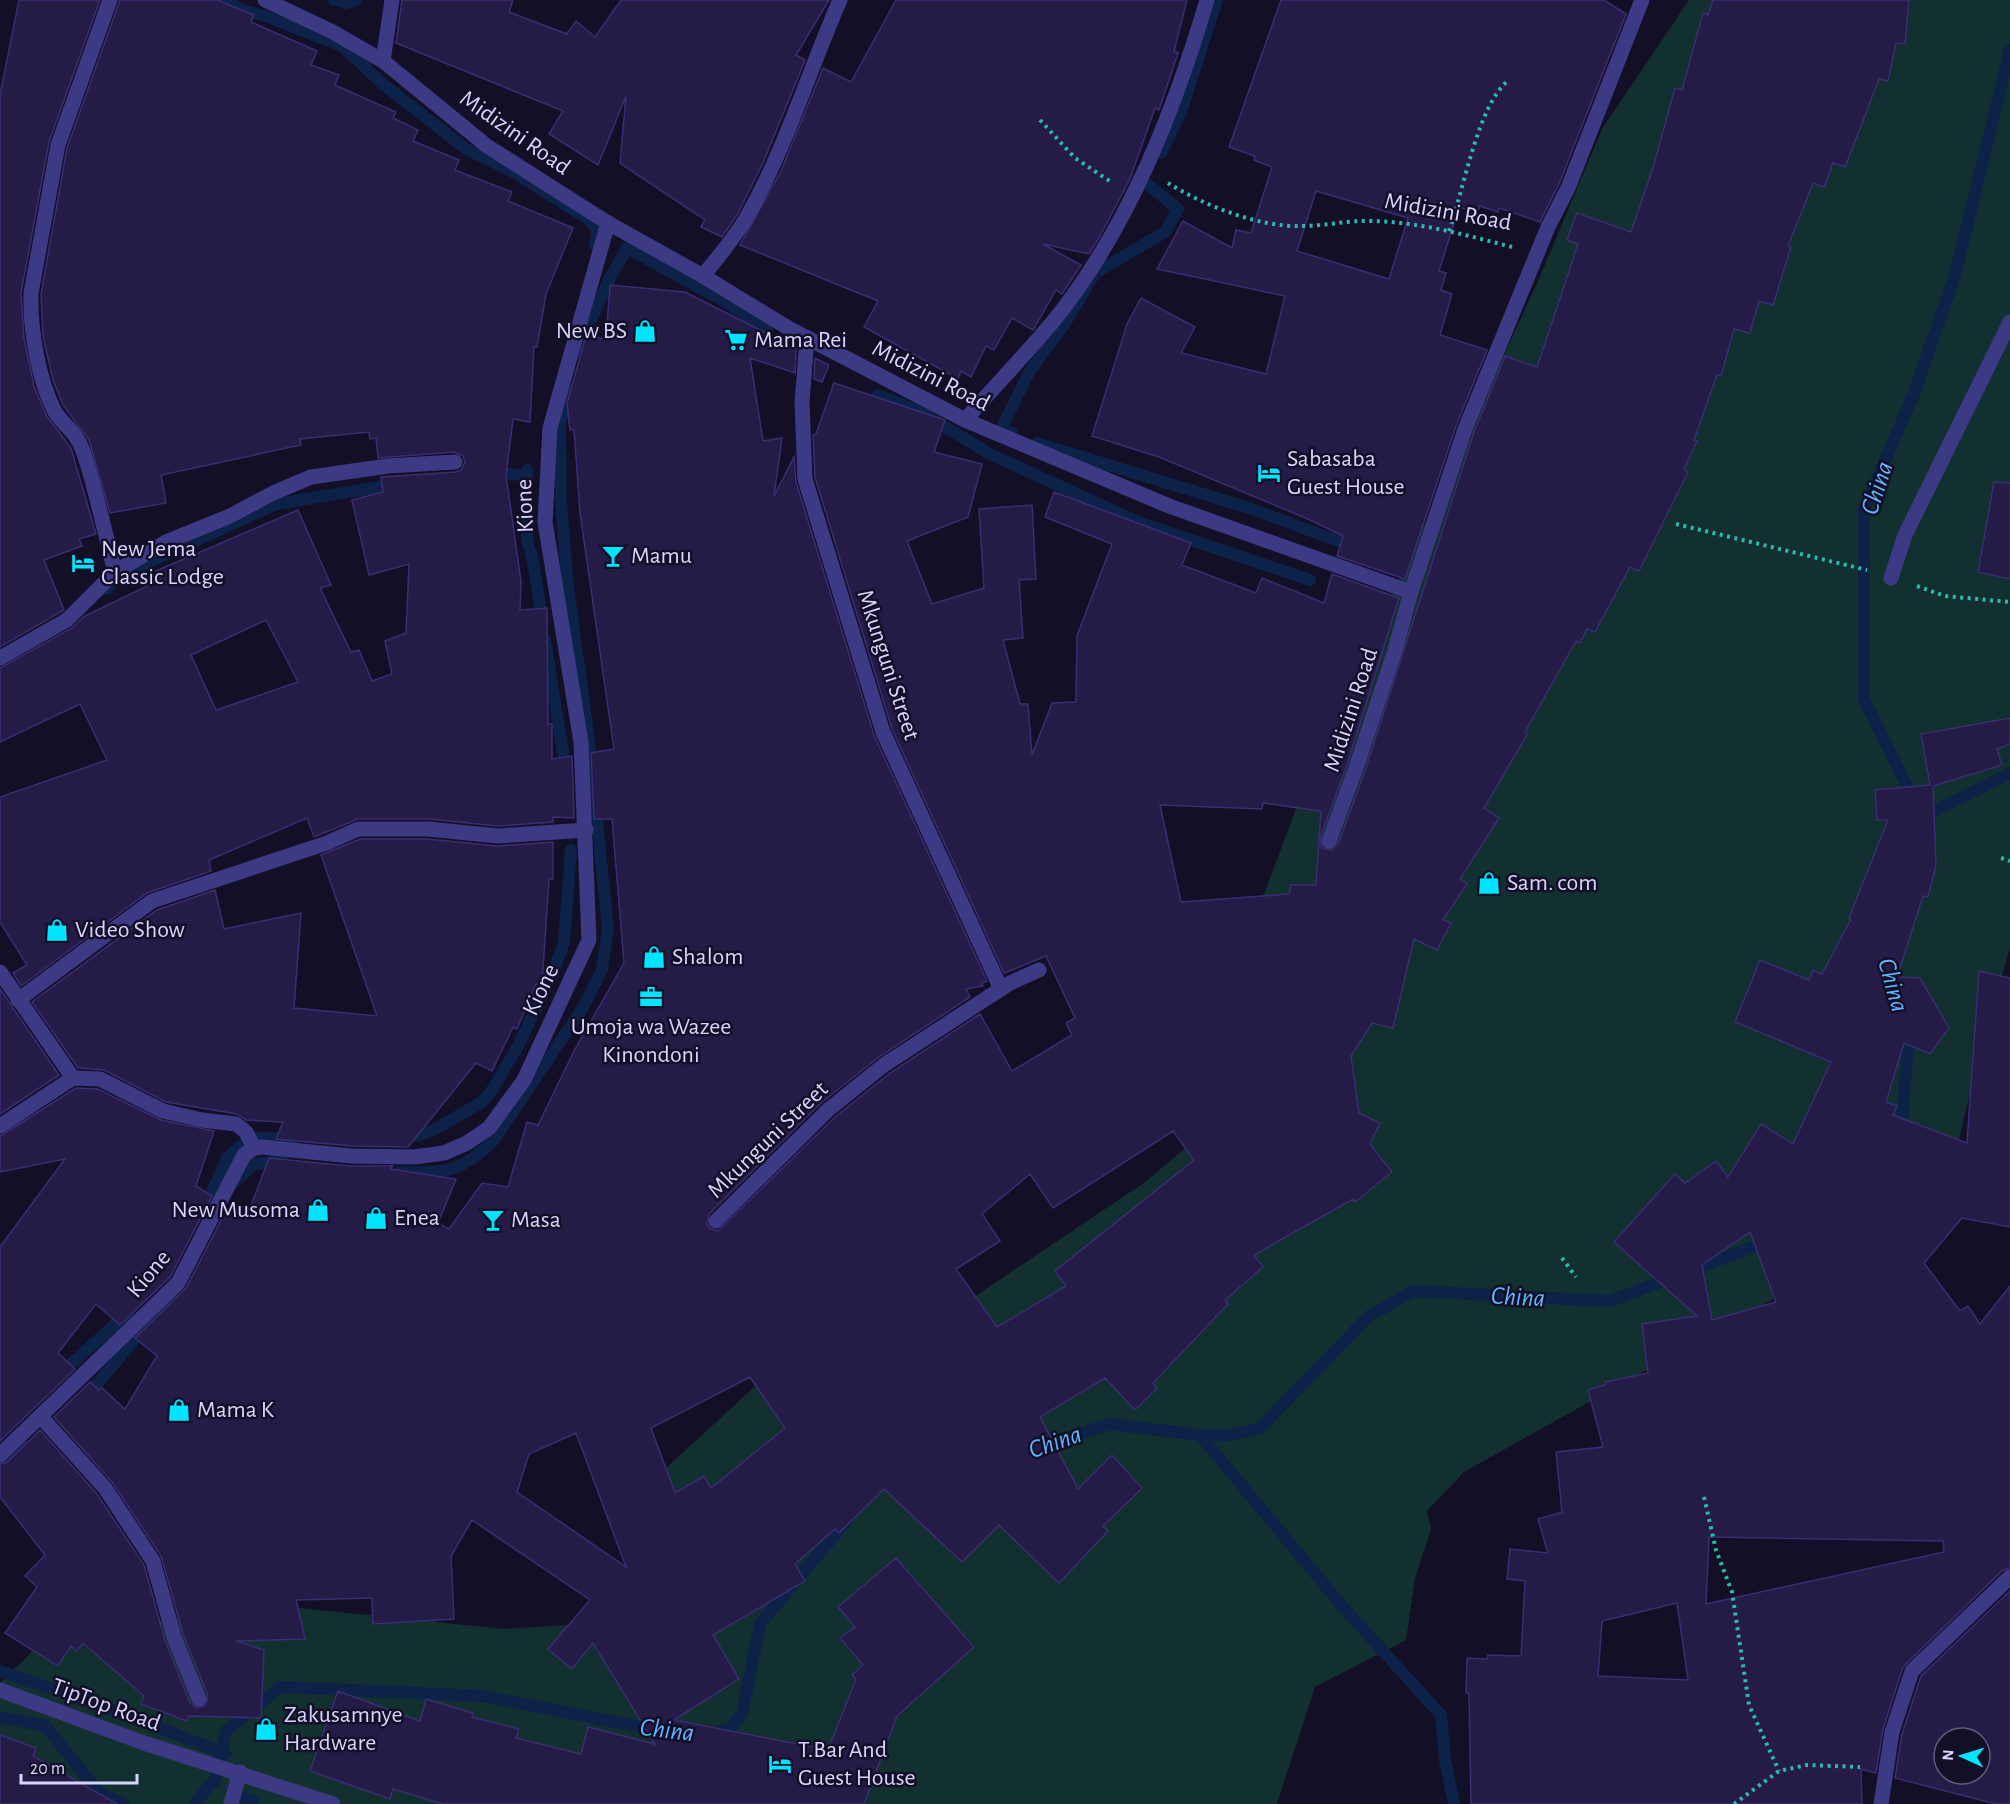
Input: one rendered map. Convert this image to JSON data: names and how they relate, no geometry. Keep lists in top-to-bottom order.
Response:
{
  "streets": {
    "street": [
      "Midizini Road",
      "Kione",
      "Mkunguni Street",
      "TipTop Road"
    ]
  },
  "crossings": [
    ["Midizini Road", "Kione"],
    ["Midizini Road", "Mkunguni Street"]
  ],
  "water": ["China"],
  "places": {
    "shop": [
      "New BS",
      "Sam. com",
      "Video Show",
      "Shalom",
      "New Musoma",
      "Enea",
      "Mama K",
      "Zakusamnye Hardware"
    ],
    "supermarket": ["Mama Rei"],
    "hotel": ["Sabasaba Guest House", "New Jema Classic Lodge", "T.Bar And Guest House"],
    "bar": ["Mamu", "Masa"],
    "office": ["Umoja wa Wazee Kinondoni"]
  },
  "scale_bar": "20 m",
  "north": "left"
}
